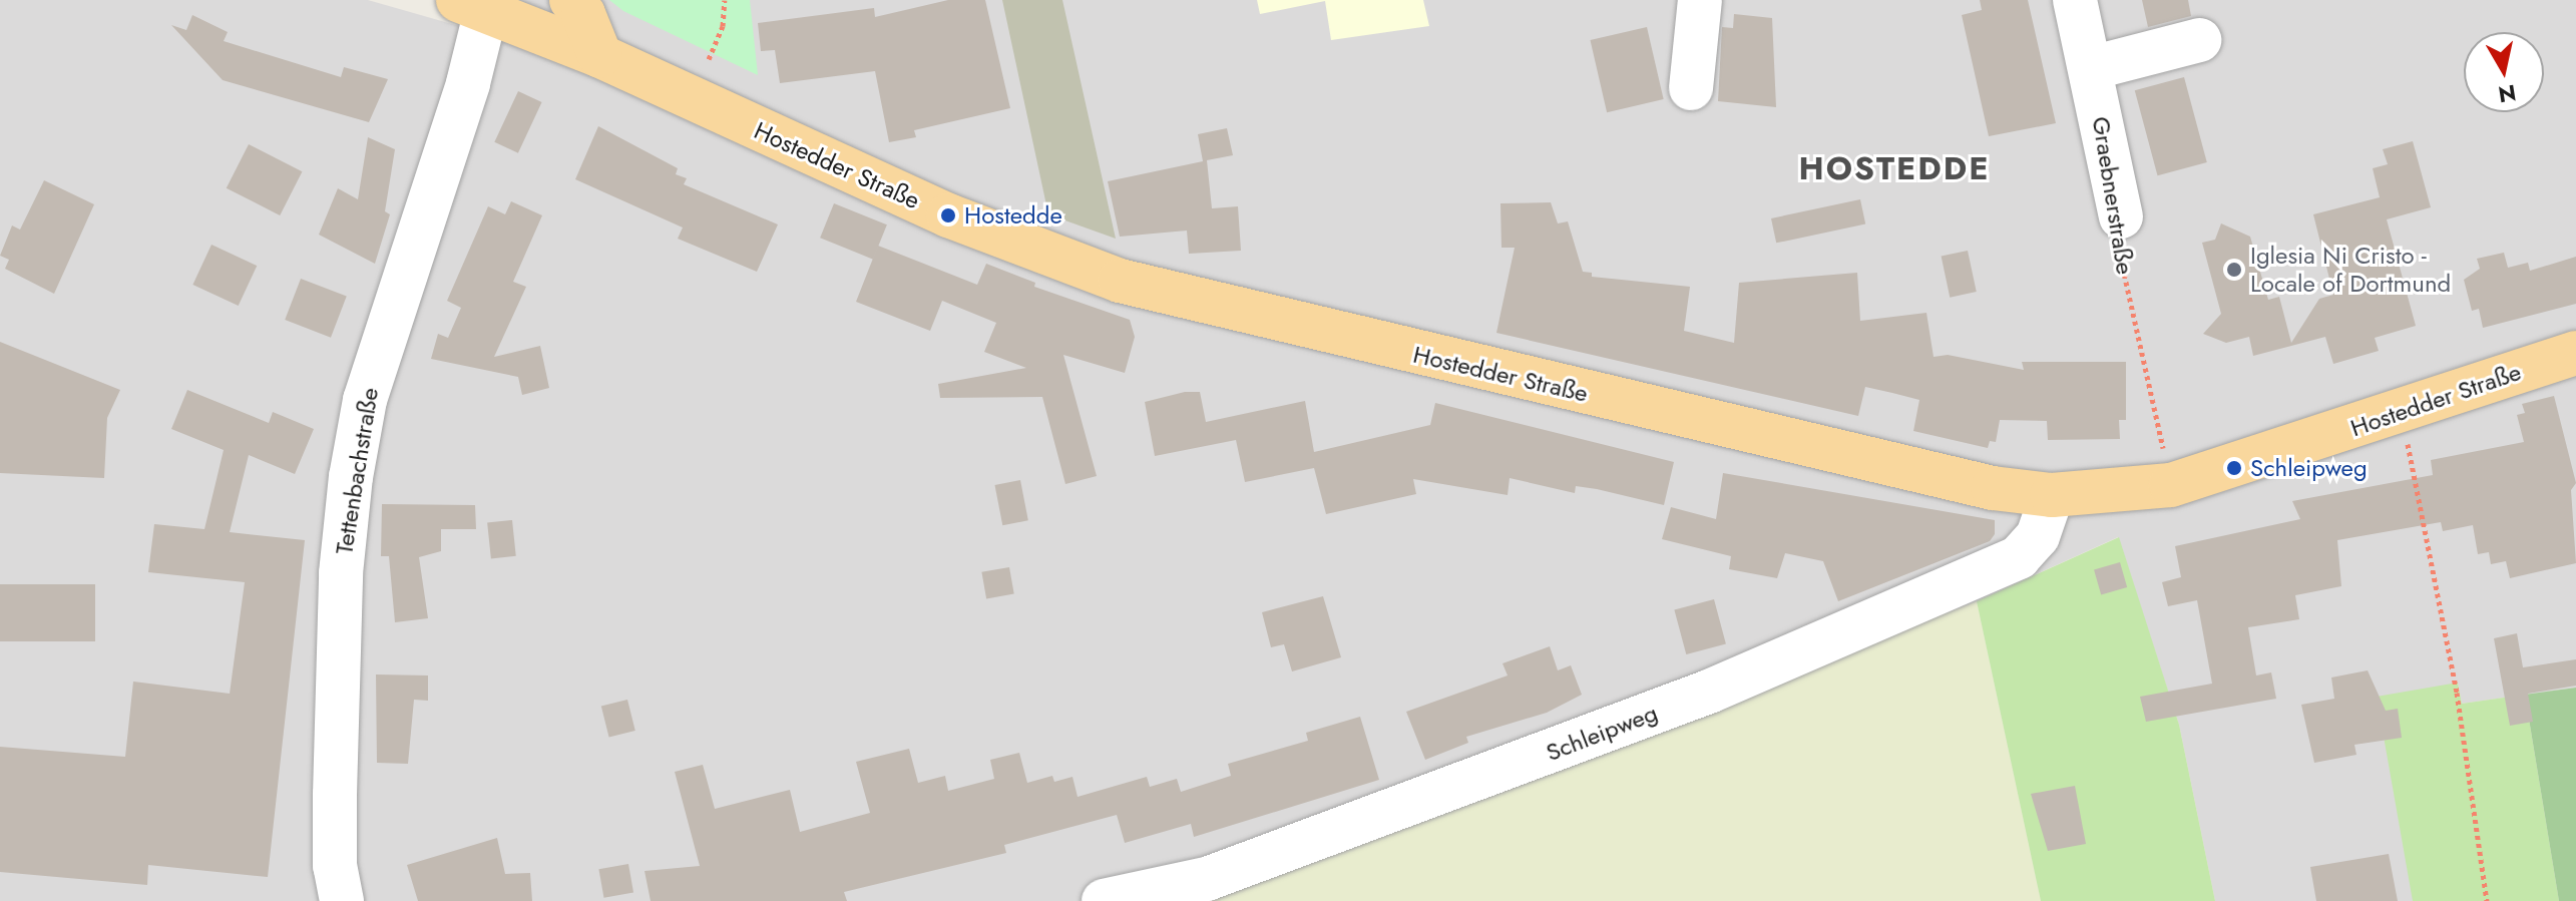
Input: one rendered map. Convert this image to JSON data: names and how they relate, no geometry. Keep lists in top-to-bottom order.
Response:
{
  "streets": {
    "main road": ["Hostedder Straße"],
    "street": ["Graebnerstraße", "Tettenbachstraße", "Schleipweg"]
  },
  "crossings": [
    ["Hostedder Straße", "Graebnerstraße"],
    ["Hostedder Straße", "Tettenbachstraße"],
    ["Hostedder Straße", "Schleipweg"]
  ],
  "districts": ["HOSTEDDE"],
  "places": ["Hostedde", "Iglesia Ni Cristo - Locale of Dortmund", "Schleipweg"],
  "north": "bottom"
}
